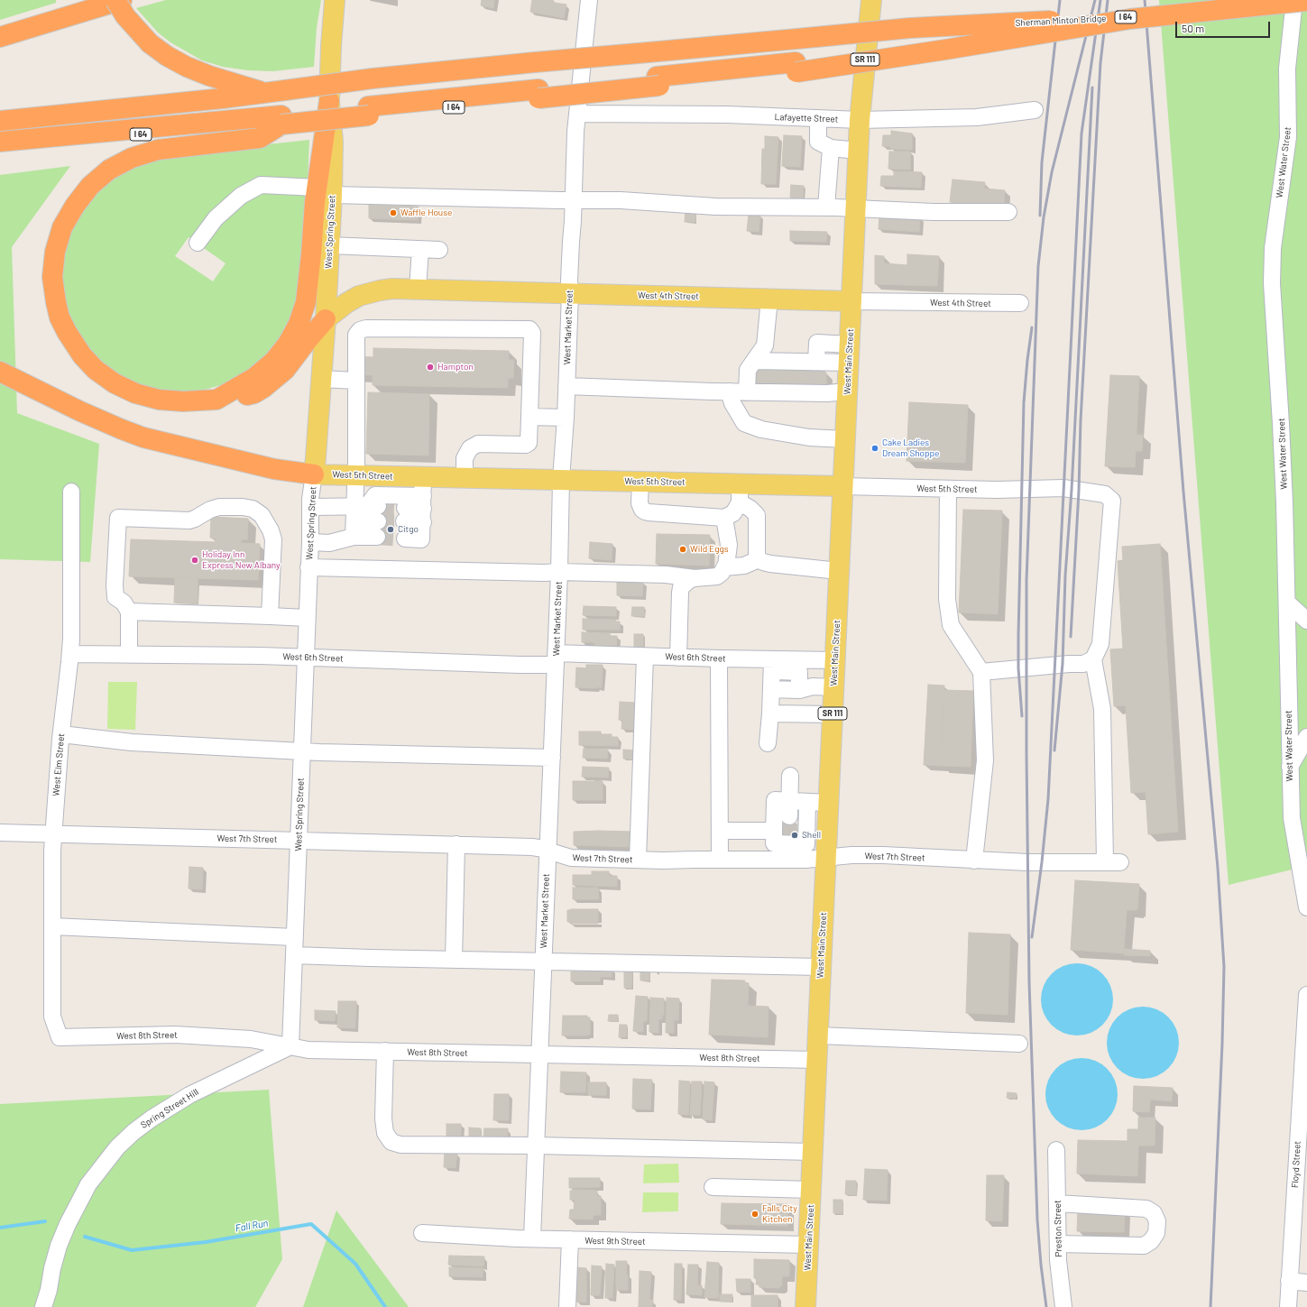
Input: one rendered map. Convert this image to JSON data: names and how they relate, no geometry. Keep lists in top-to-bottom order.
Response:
{
  "streets": {
    "highway": ["I 64", "Sherman Minton Bridge"],
    "main road": [
      "SR 111",
      "West Spring Street",
      "West 4th Street",
      "West Main Street",
      "West 5th Street"
    ],
    "street": [
      "Lafayette Street",
      "West Water Street",
      "West Market Street",
      "West 6th Street",
      "West Elm Street",
      "West 7th Street",
      "West 8th Street",
      "Spring Street Hill",
      "Floyd Street",
      "Preston Street",
      "West 9th Street"
    ]
  },
  "crossings": [
    ["I 64", "Sherman Minton Bridge"],
    ["Lafayette Street", "West Market Street"],
    ["Lafayette Street", "West Main Street"],
    ["West Spring Street", "West 4th Street"],
    ["West Spring Street", "West 5th Street"],
    ["West Spring Street", "West 6th Street"],
    ["West Spring Street", "West 7th Street"],
    ["West Spring Street", "West 8th Street"],
    ["West Spring Street", "Spring Street Hill"],
    ["West 4th Street", "West Market Street"],
    ["West 4th Street", "West Main Street"],
    ["West Market Street", "West 5th Street"],
    ["West Market Street", "West 6th Street"],
    ["West Market Street", "West 7th Street"],
    ["West Market Street", "West 8th Street"],
    ["West Market Street", "West 9th Street"],
    ["West Main Street", "West 5th Street"],
    ["West Main Street", "West 6th Street"],
    ["West Main Street", "West 7th Street"],
    ["West Main Street", "West 8th Street"],
    ["West Main Street", "West 9th Street"],
    ["West 5th Street", "West 7th Street"],
    ["West 6th Street", "West Elm Street"],
    ["West Elm Street", "West 7th Street"],
    ["West Elm Street", "West 8th Street"],
    ["West 8th Street", "Spring Street Hill"]
  ],
  "water": ["Fall Run"],
  "places": [
    "Waffle House",
    "Hampton",
    "Cake Ladies Dream Shoppe",
    "Citgo",
    "Wild Eggs",
    "Holiday Inn Express New Albany",
    "Shell",
    "Falls City Kitchen"
  ],
  "scale_bar": "50 m"
}
